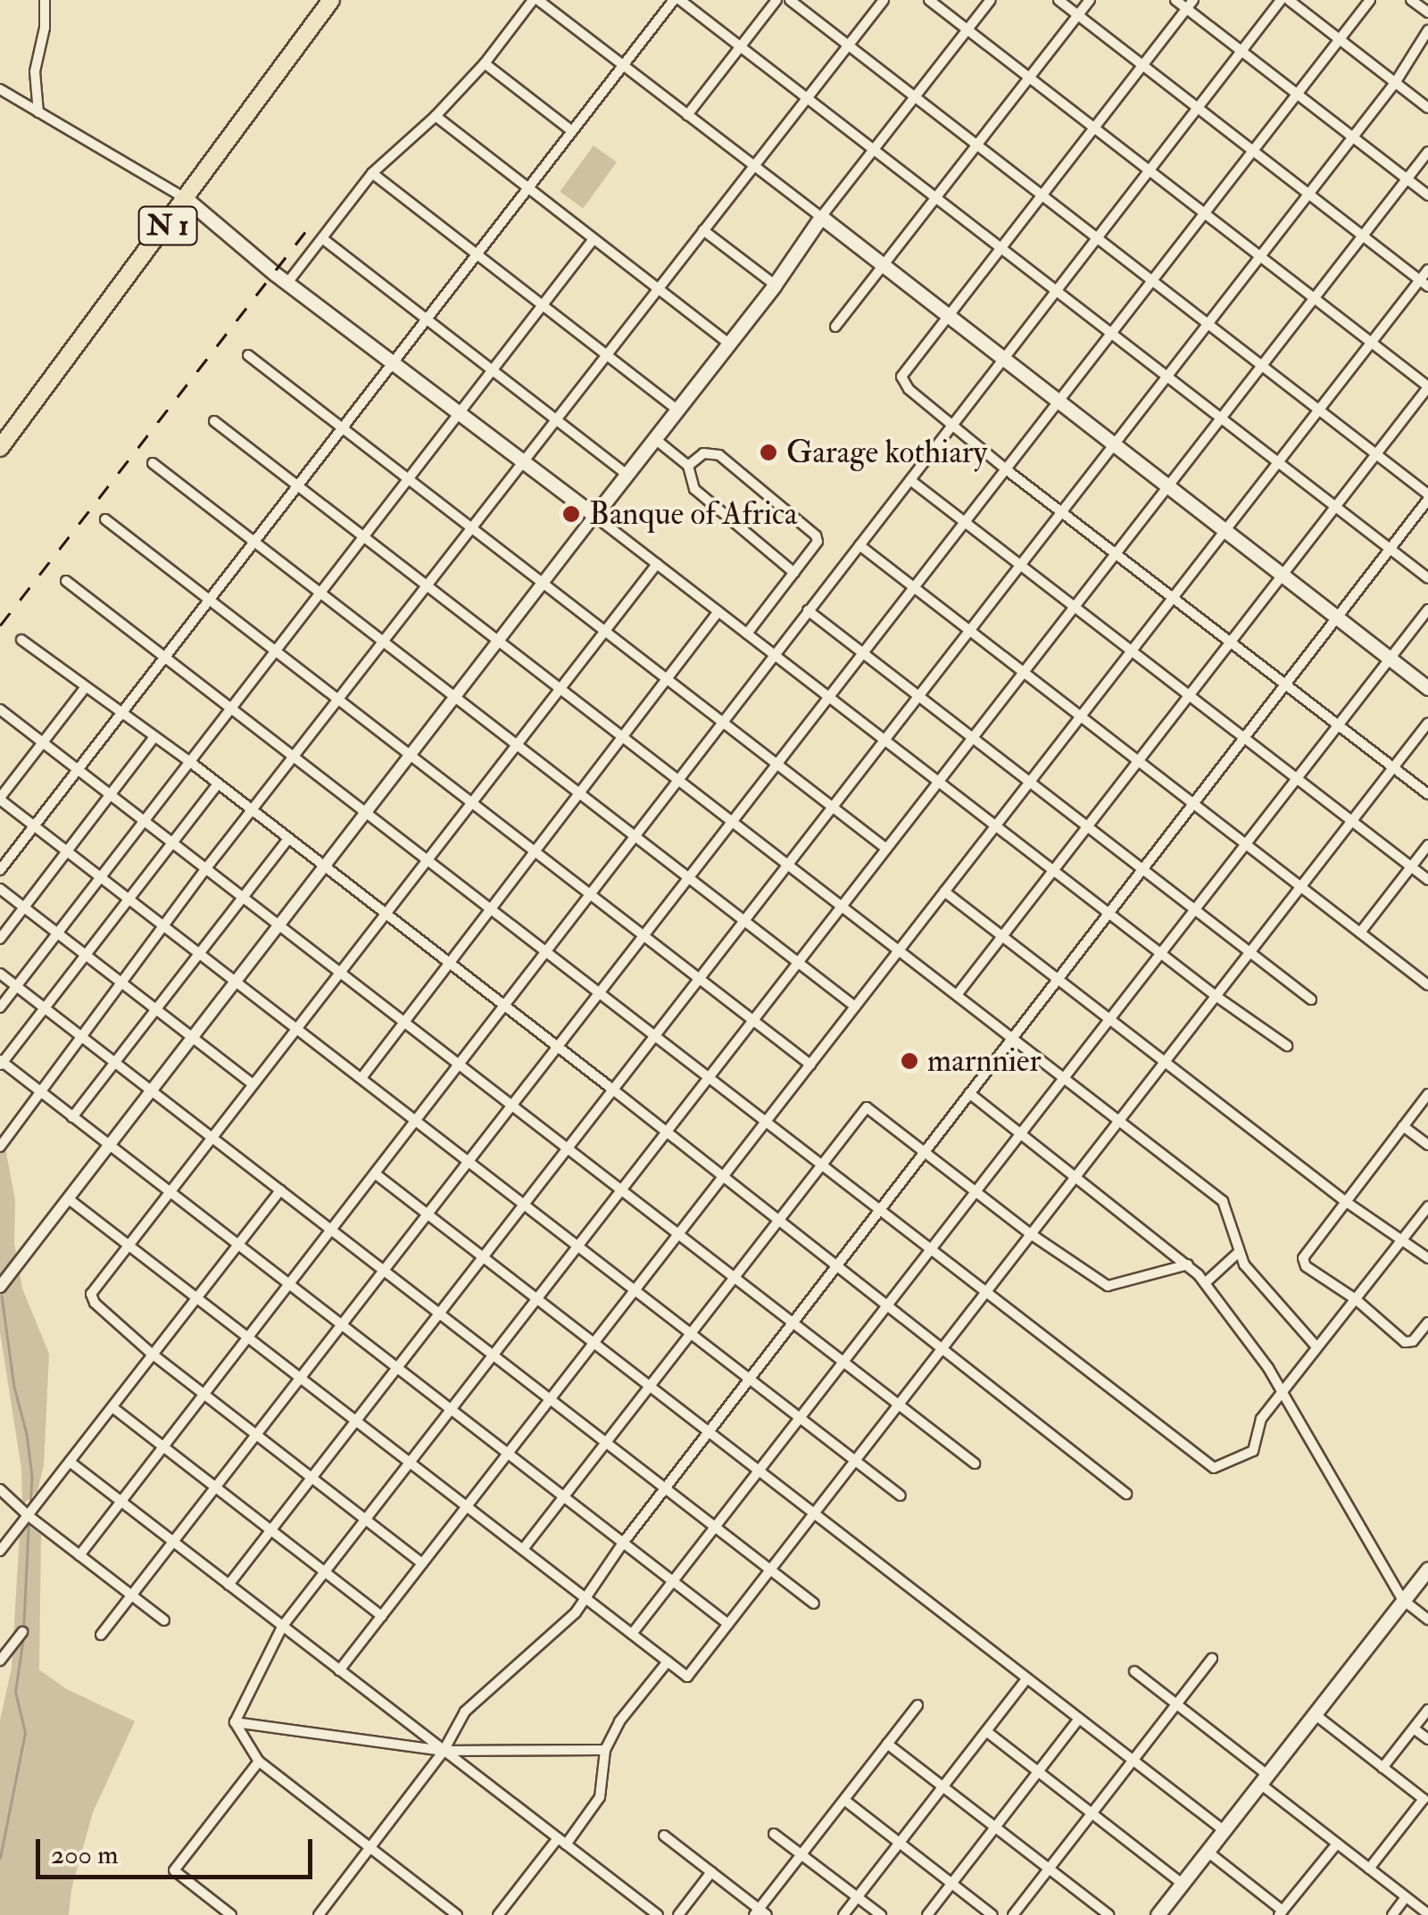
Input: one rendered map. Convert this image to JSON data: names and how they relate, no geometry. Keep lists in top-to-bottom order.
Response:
{
  "streets": {
    "highway": ["N 1"]
  },
  "places": ["Garage kothiary", "Banque of Africa", "marnnier"],
  "scale_bar": "200 m"
}
